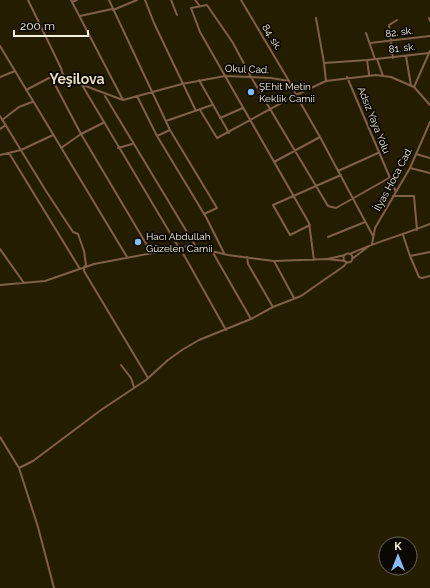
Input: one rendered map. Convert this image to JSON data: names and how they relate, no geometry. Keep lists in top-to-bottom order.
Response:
{
  "streets": {
    "street": [
      "82. sk.",
      "84. sk.",
      "81. sk.",
      "Okul Cad.",
      "Adsız Yaya Yolu",
      "İlyas Hoca Cad."
    ]
  },
  "crossings": [
    ["84. sk.", "Okul Cad."],
    ["Adsız Yaya Yolu", "İlyas Hoca Cad."]
  ],
  "districts": ["Yeşilova"],
  "places": ["ŞEhit Metin Keklik Camii", "Hacı Abdullah Güzelen Camii"],
  "scale_bar": "200 m",
  "north": "top"
}
